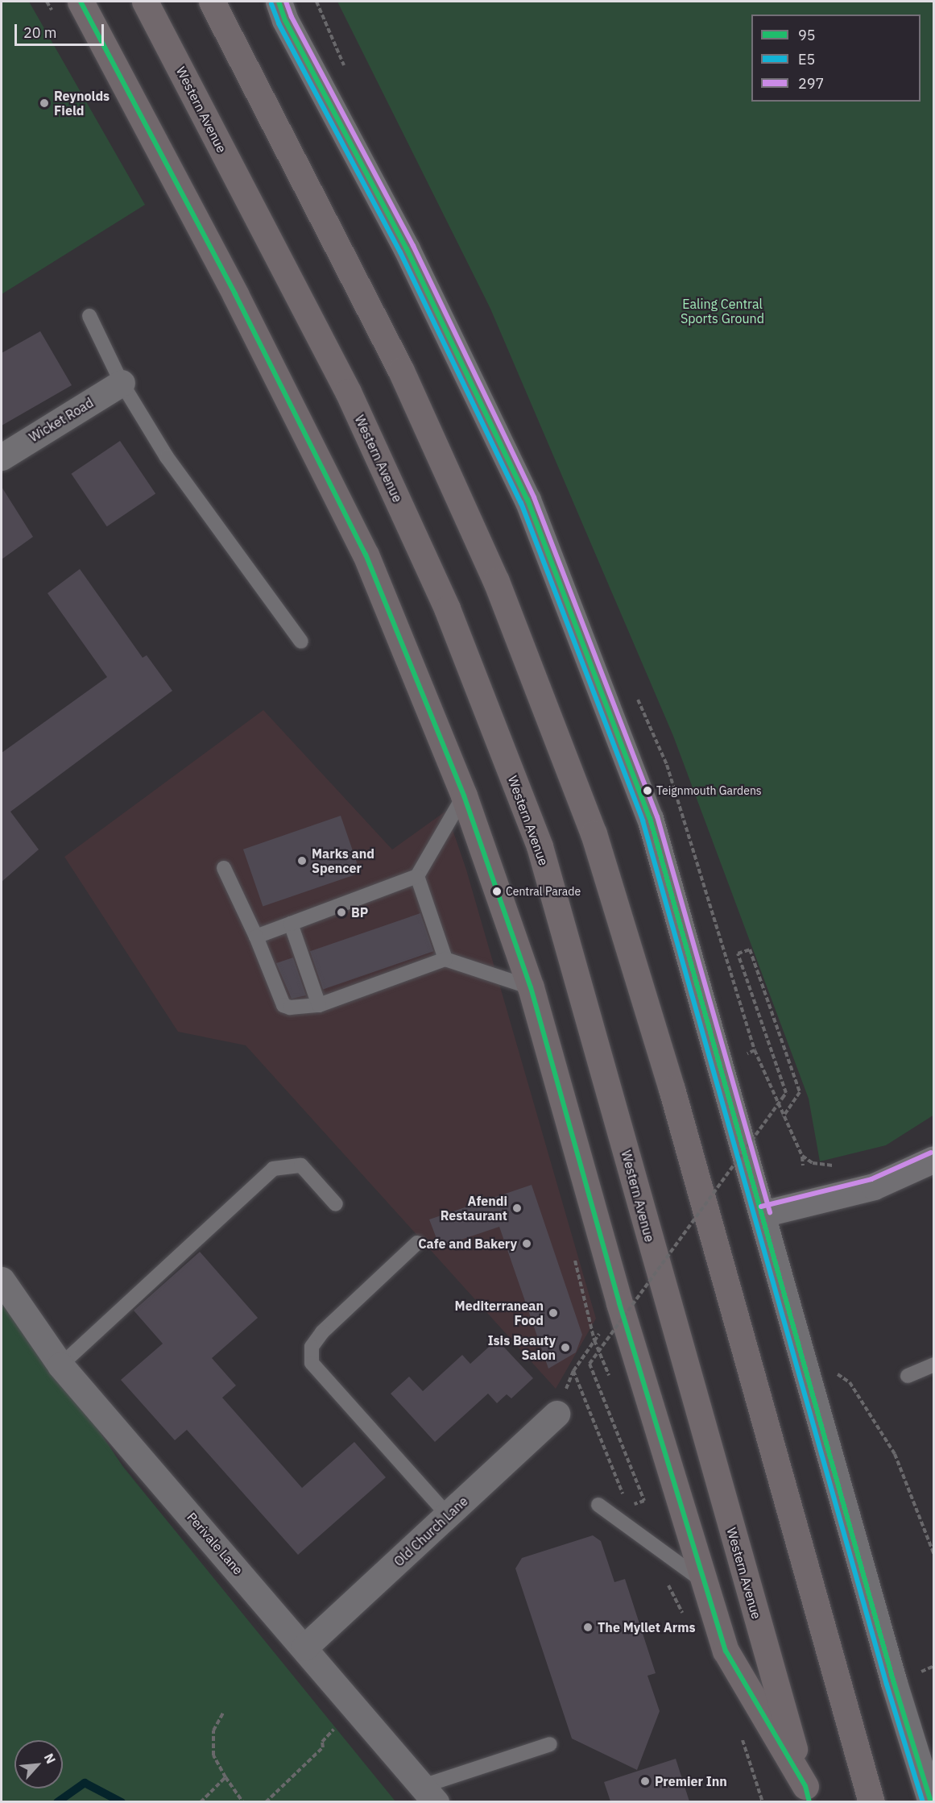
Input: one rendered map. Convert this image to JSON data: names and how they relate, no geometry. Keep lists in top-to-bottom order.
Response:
{
  "streets": {
    "highway": ["Western Avenue"],
    "main road": ["Wicket Road", "Old Church Lane", "Perivale Lane"]
  },
  "crossings": [
    ["Old Church Lane", "Perivale Lane"]
  ],
  "parks": ["Ealing Central Sports Ground"],
  "places": [
    "Reynolds Field",
    "Teignmouth Gardens",
    "Marks and Spencer",
    "Central Parade",
    "BP",
    "Afendi Restaurant",
    "Cafe and Bakery",
    "Mediterranean Food",
    "Isis Beauty Salon",
    "The Myllet Arms",
    "Premier Inn"
  ],
  "lines": ["transit line 95", "transit line 297", "transit line E5"],
  "legend": ["95", "E5", "297"],
  "scale_bar": "20 m",
  "north": "top right"
}
